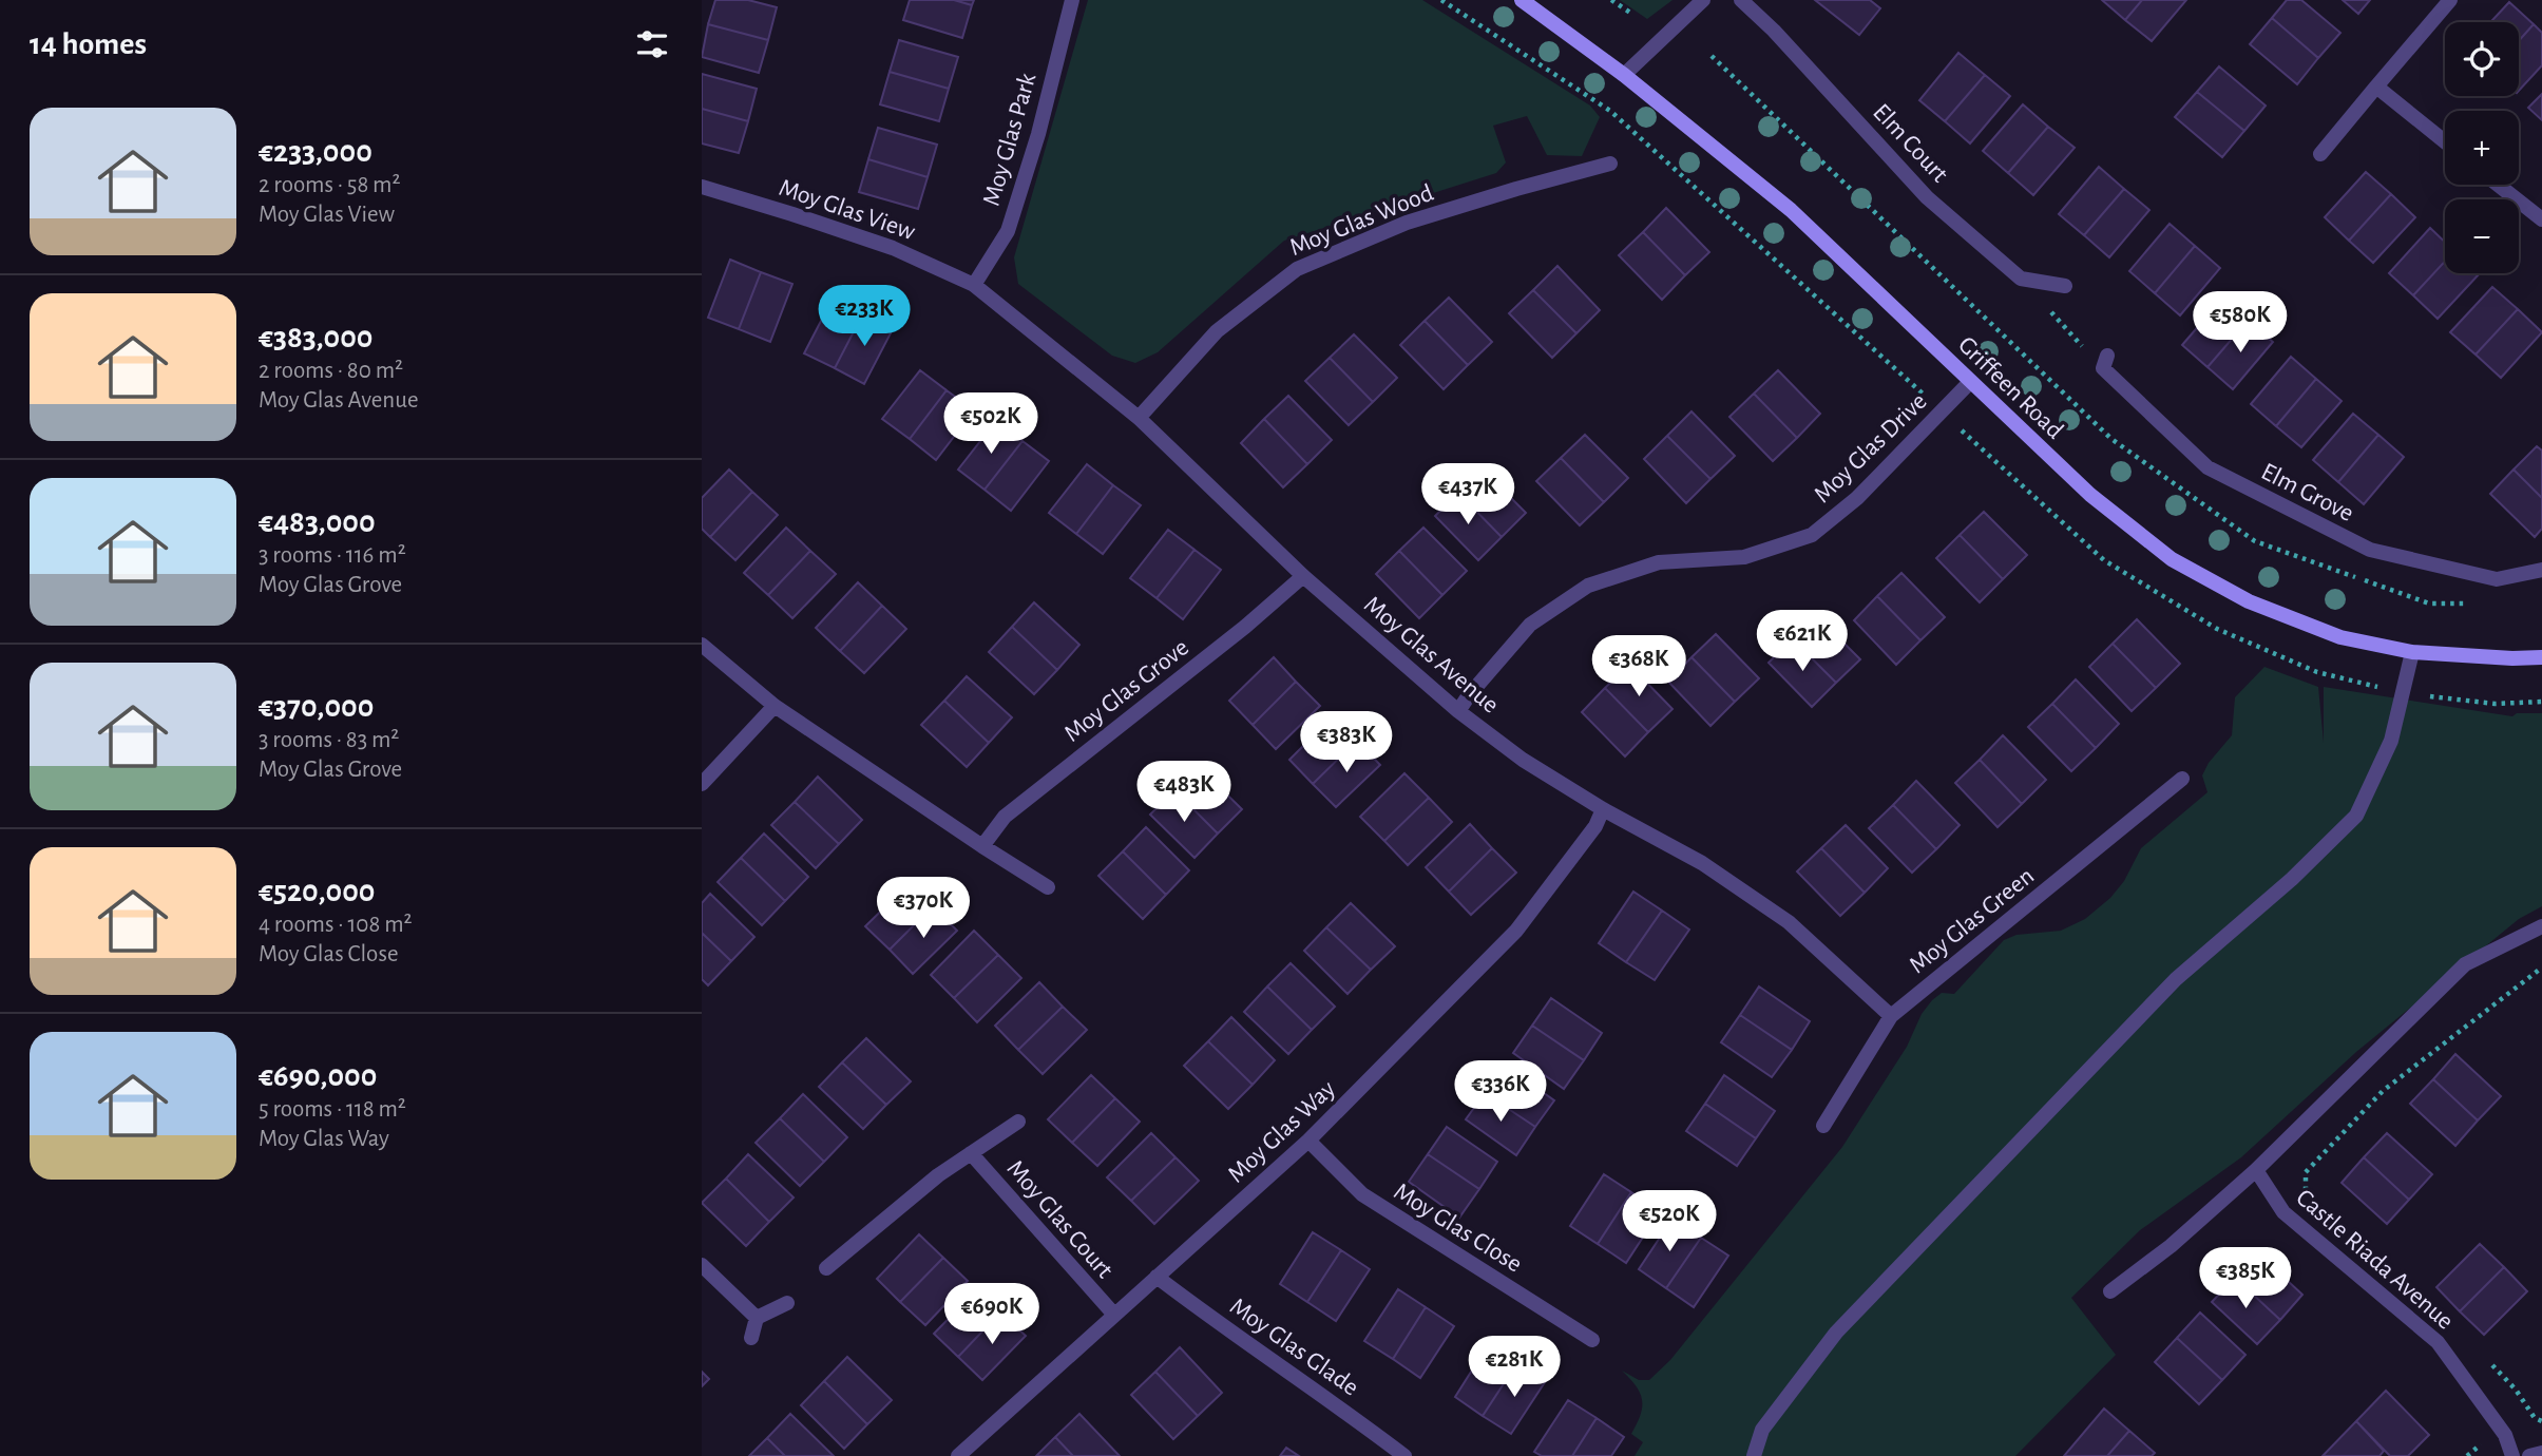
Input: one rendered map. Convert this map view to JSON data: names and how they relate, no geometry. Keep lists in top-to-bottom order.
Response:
{
  "streets": {
    "street": [
      "Moy Glas Park",
      "Elm Court",
      "Moy Glas View",
      "Moy Glas Wood",
      "Griffeen Road",
      "Moy Glas Drive",
      "Elm Grove",
      "Moy Glas Avenue",
      "Moy Glas Grove",
      "Moy Glas Green",
      "Moy Glas Way",
      "Moy Glas Court",
      "Moy Glas Close",
      "Castle Riada Avenue",
      "Moy Glas Glade"
    ]
  },
  "crossings": [
    ["Moy Glas Park", "Moy Glas View"],
    ["Moy Glas Park", "Moy Glas Avenue"],
    ["Moy Glas View", "Moy Glas Avenue"],
    ["Moy Glas Wood", "Moy Glas Avenue"],
    ["Griffeen Road", "Moy Glas Drive"],
    ["Moy Glas Drive", "Moy Glas Avenue"],
    ["Moy Glas Avenue", "Moy Glas Grove"],
    ["Moy Glas Avenue", "Moy Glas Green"],
    ["Moy Glas Avenue", "Moy Glas Way"],
    ["Moy Glas Way", "Moy Glas Court"],
    ["Moy Glas Way", "Moy Glas Close"],
    ["Moy Glas Way", "Moy Glas Glade"]
  ],
  "page": {
    "heading": "14 homes",
    "map_buttons": ["+", "−"],
    "list": [
      {
        "name": "€233,000",
        "note": "2 rooms · 58 m² · Moy Glas View"
      },
      {
        "name": "€383,000",
        "note": "2 rooms · 80 m² · Moy Glas Avenue"
      },
      {
        "name": "€483,000",
        "note": "3 rooms · 116 m² · Moy Glas Grove"
      },
      {
        "name": "€370,000",
        "note": "3 rooms · 83 m² · Moy Glas Grove"
      },
      {
        "name": "€520,000",
        "note": "4 rooms · 108 m² · Moy Glas Close"
      },
      {
        "name": "€690,000",
        "note": "5 rooms · 118 m² · Moy Glas Way"
      }
    ],
    "price": [
      "€233K",
      "€580K",
      "€502K",
      "€437K",
      "€621K",
      "€368K",
      "€383K",
      "€483K",
      "€370K",
      "€336K",
      "€520K",
      "€385K",
      "€690K",
      "€281K"
    ]
  }
}
